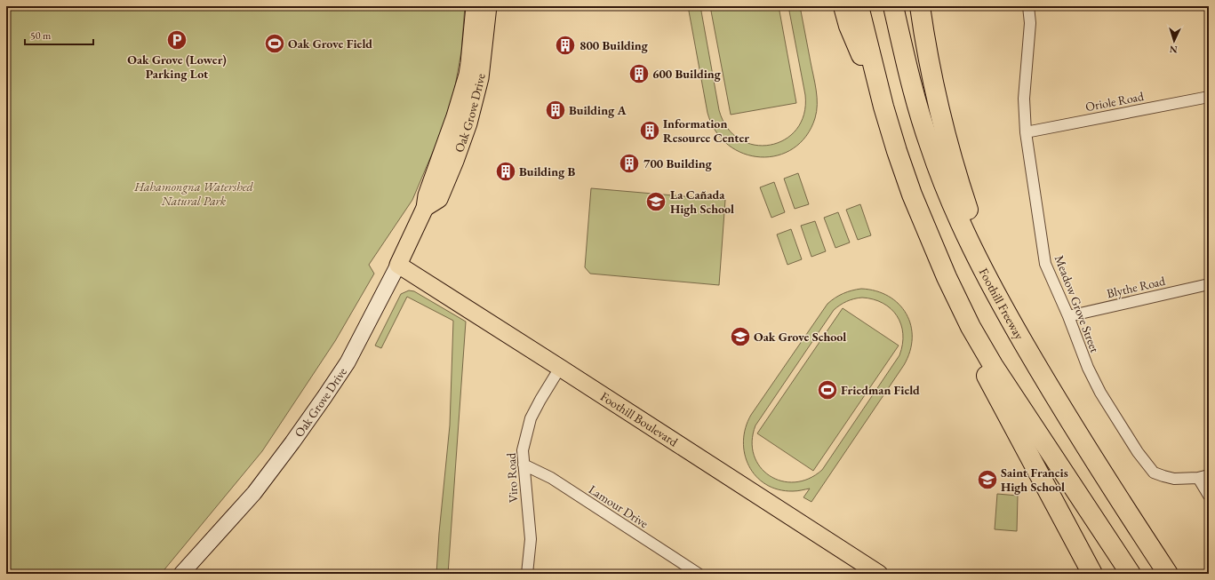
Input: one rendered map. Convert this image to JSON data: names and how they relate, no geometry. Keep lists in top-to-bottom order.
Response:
{
  "streets": {
    "highway": ["Foothill Freeway"],
    "main road": ["Oak Grove Drive", "Foothill Boulevard"],
    "street": [
      "Oriole Road",
      "Blythe Road",
      "Meadow Grove Street",
      "Viro Road",
      "Lamour Drive"
    ]
  },
  "crossings": [
    ["Oriole Road", "Meadow Grove Street"],
    ["Oak Grove Drive", "Foothill Boulevard"],
    ["Blythe Road", "Meadow Grove Street"],
    ["Foothill Boulevard", "Viro Road"],
    ["Viro Road", "Lamour Drive"]
  ],
  "parks": ["Hahamongna Watershed Natural Park"],
  "places": {
    "parking": ["Oak Grove (Lower) Parking Lot"],
    "sports": ["Oak Grove Field", "Friedman Field"],
    "building": [
      "800 Building",
      "600 Building",
      "Building A",
      "Information Resource Center",
      "700 Building",
      "Building B"
    ],
    "school or university": ["La Cañada High School", "Oak Grove School", "Saint Francis High School"]
  },
  "scale_bar": "50 m",
  "north": "bottom"
}
